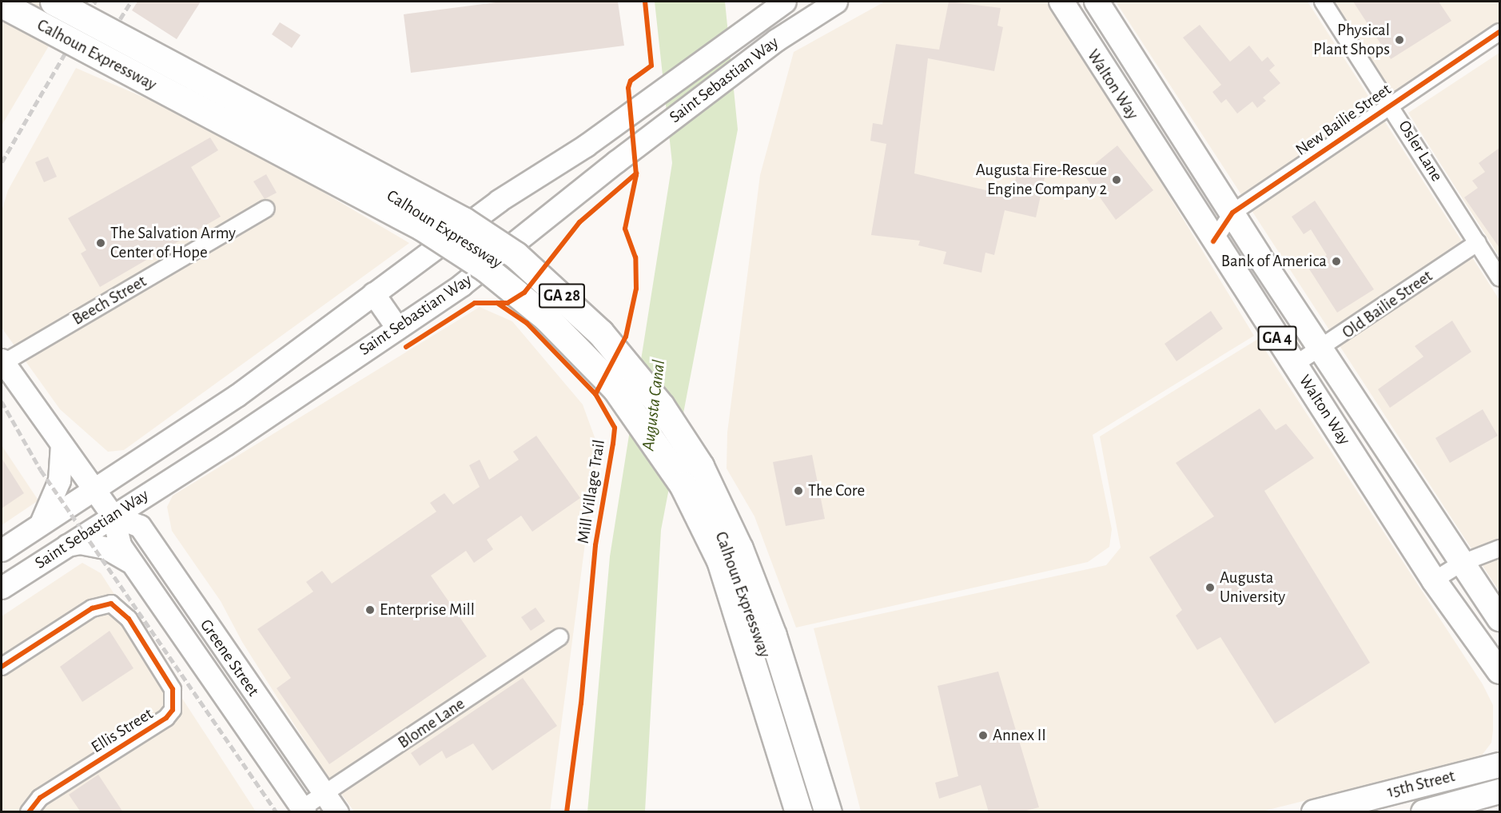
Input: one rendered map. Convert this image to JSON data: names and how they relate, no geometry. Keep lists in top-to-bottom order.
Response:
{
  "streets": {
    "highway": ["Calhoun Expressway", "GA 28"],
    "main road": [
      "Saint Sebastian Way",
      "Walton Way",
      "GA 4",
      "Greene Street",
      "15th Street"
    ],
    "street": [
      "New Bailie Street",
      "Osler Lane",
      "Beech Street",
      "Old Bailie Street",
      "Blome Lane",
      "Ellis Street"
    ],
    "cycle path": ["Mill Village Trail"]
  },
  "crossings": [
    ["Saint Sebastian Way", "Greene Street"],
    ["Walton Way", "New Bailie Street"],
    ["Walton Way", "Old Bailie Street"],
    ["New Bailie Street", "Osler Lane"],
    ["Osler Lane", "Old Bailie Street"],
    ["Beech Street", "Greene Street"],
    ["Greene Street", "Blome Lane"]
  ],
  "water": ["Augusta Canal"],
  "places": [
    "Physical Plant Shops",
    "Augusta Fire-Rescue Engine Company 2",
    "The Salvation Army Center of Hope",
    "Bank of America",
    "The Core",
    "Augusta University",
    "Enterprise Mill",
    "Annex II"
  ]
}
